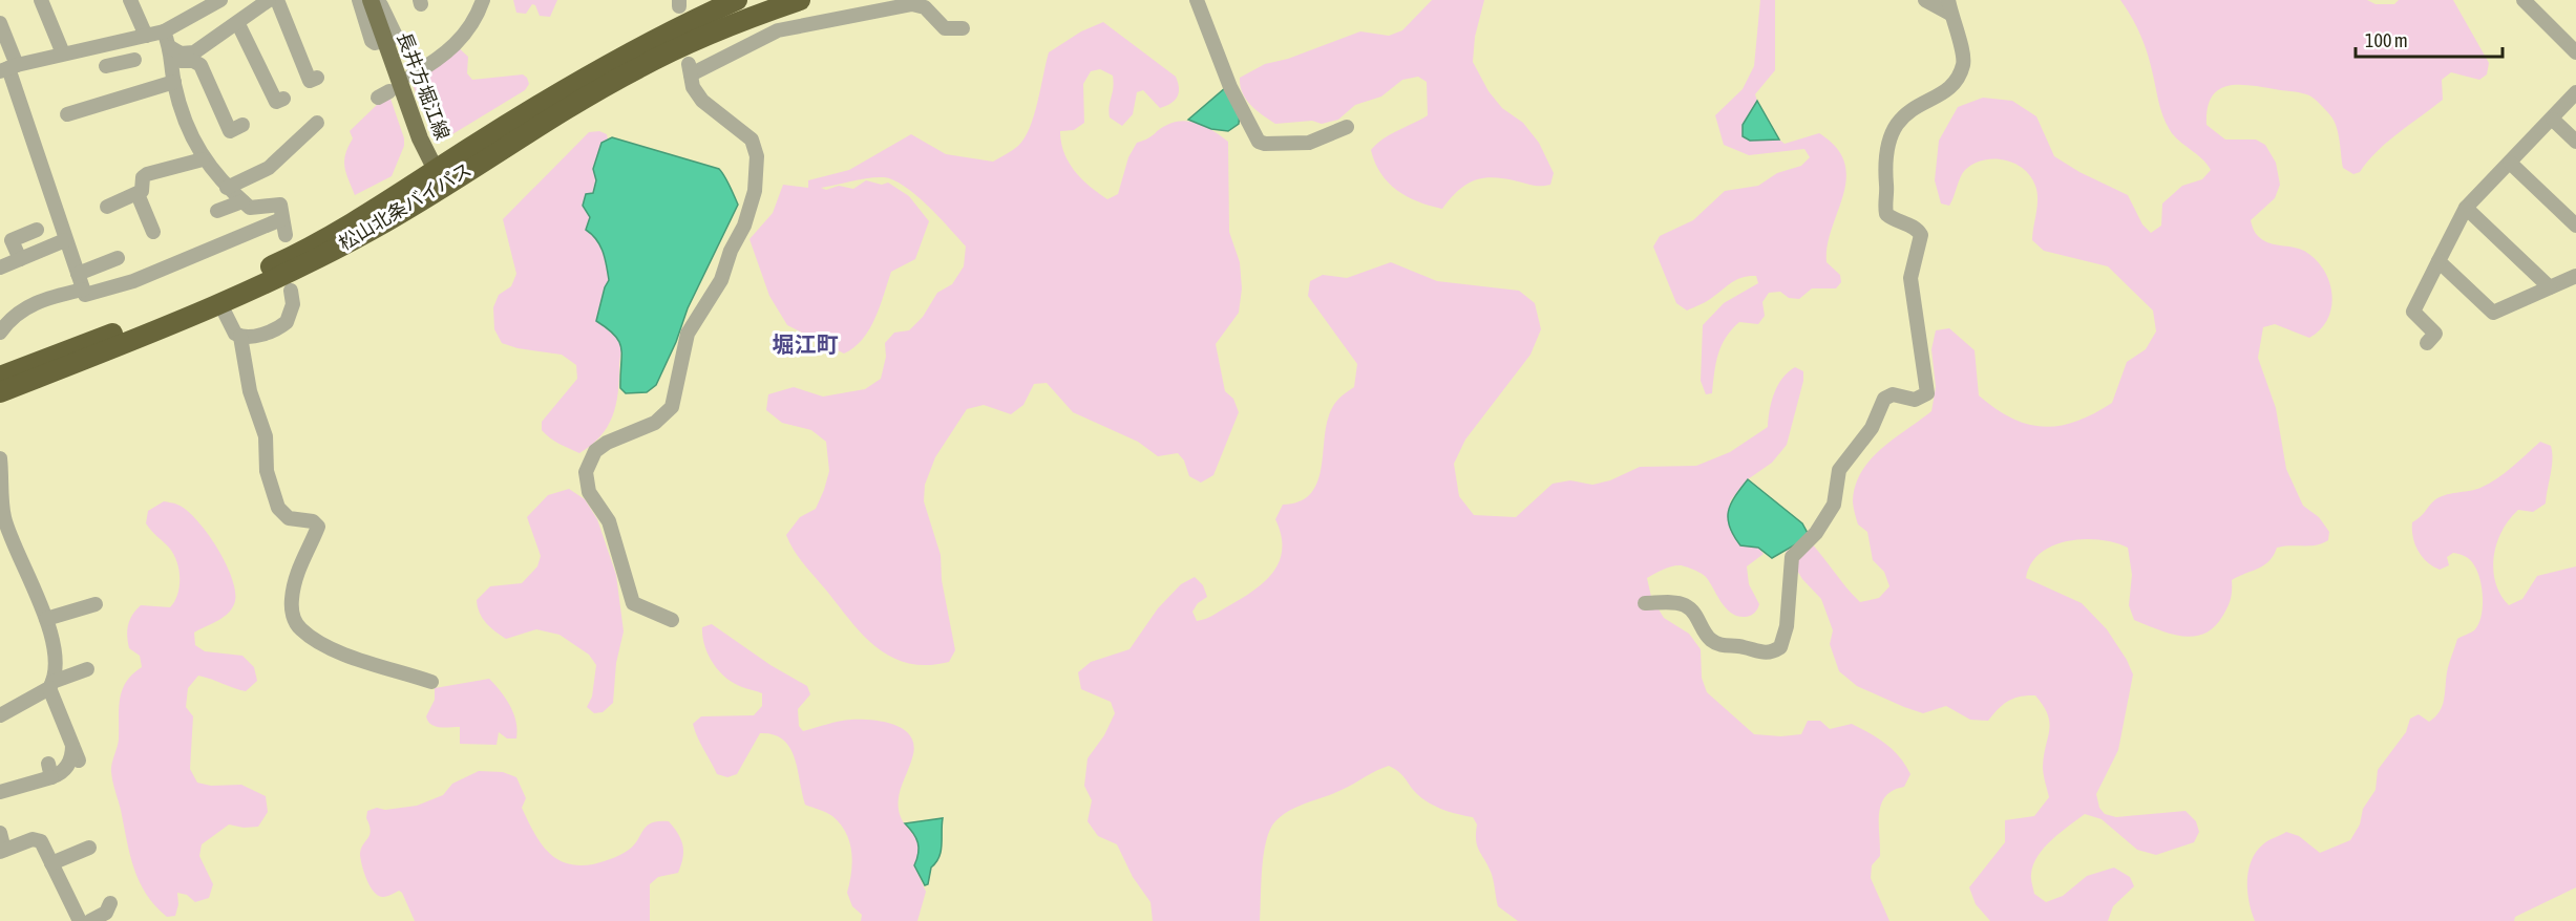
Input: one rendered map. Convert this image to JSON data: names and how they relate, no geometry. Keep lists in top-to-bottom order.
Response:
{
  "streets": {
    "highway": ["松山北条バイパス"],
    "main road": ["長井方堀江線"]
  },
  "crossings": [
    ["長井方堀江線", "松山北条バイパス"]
  ],
  "districts": ["堀江町"],
  "scale_bar": "100 m"
}
